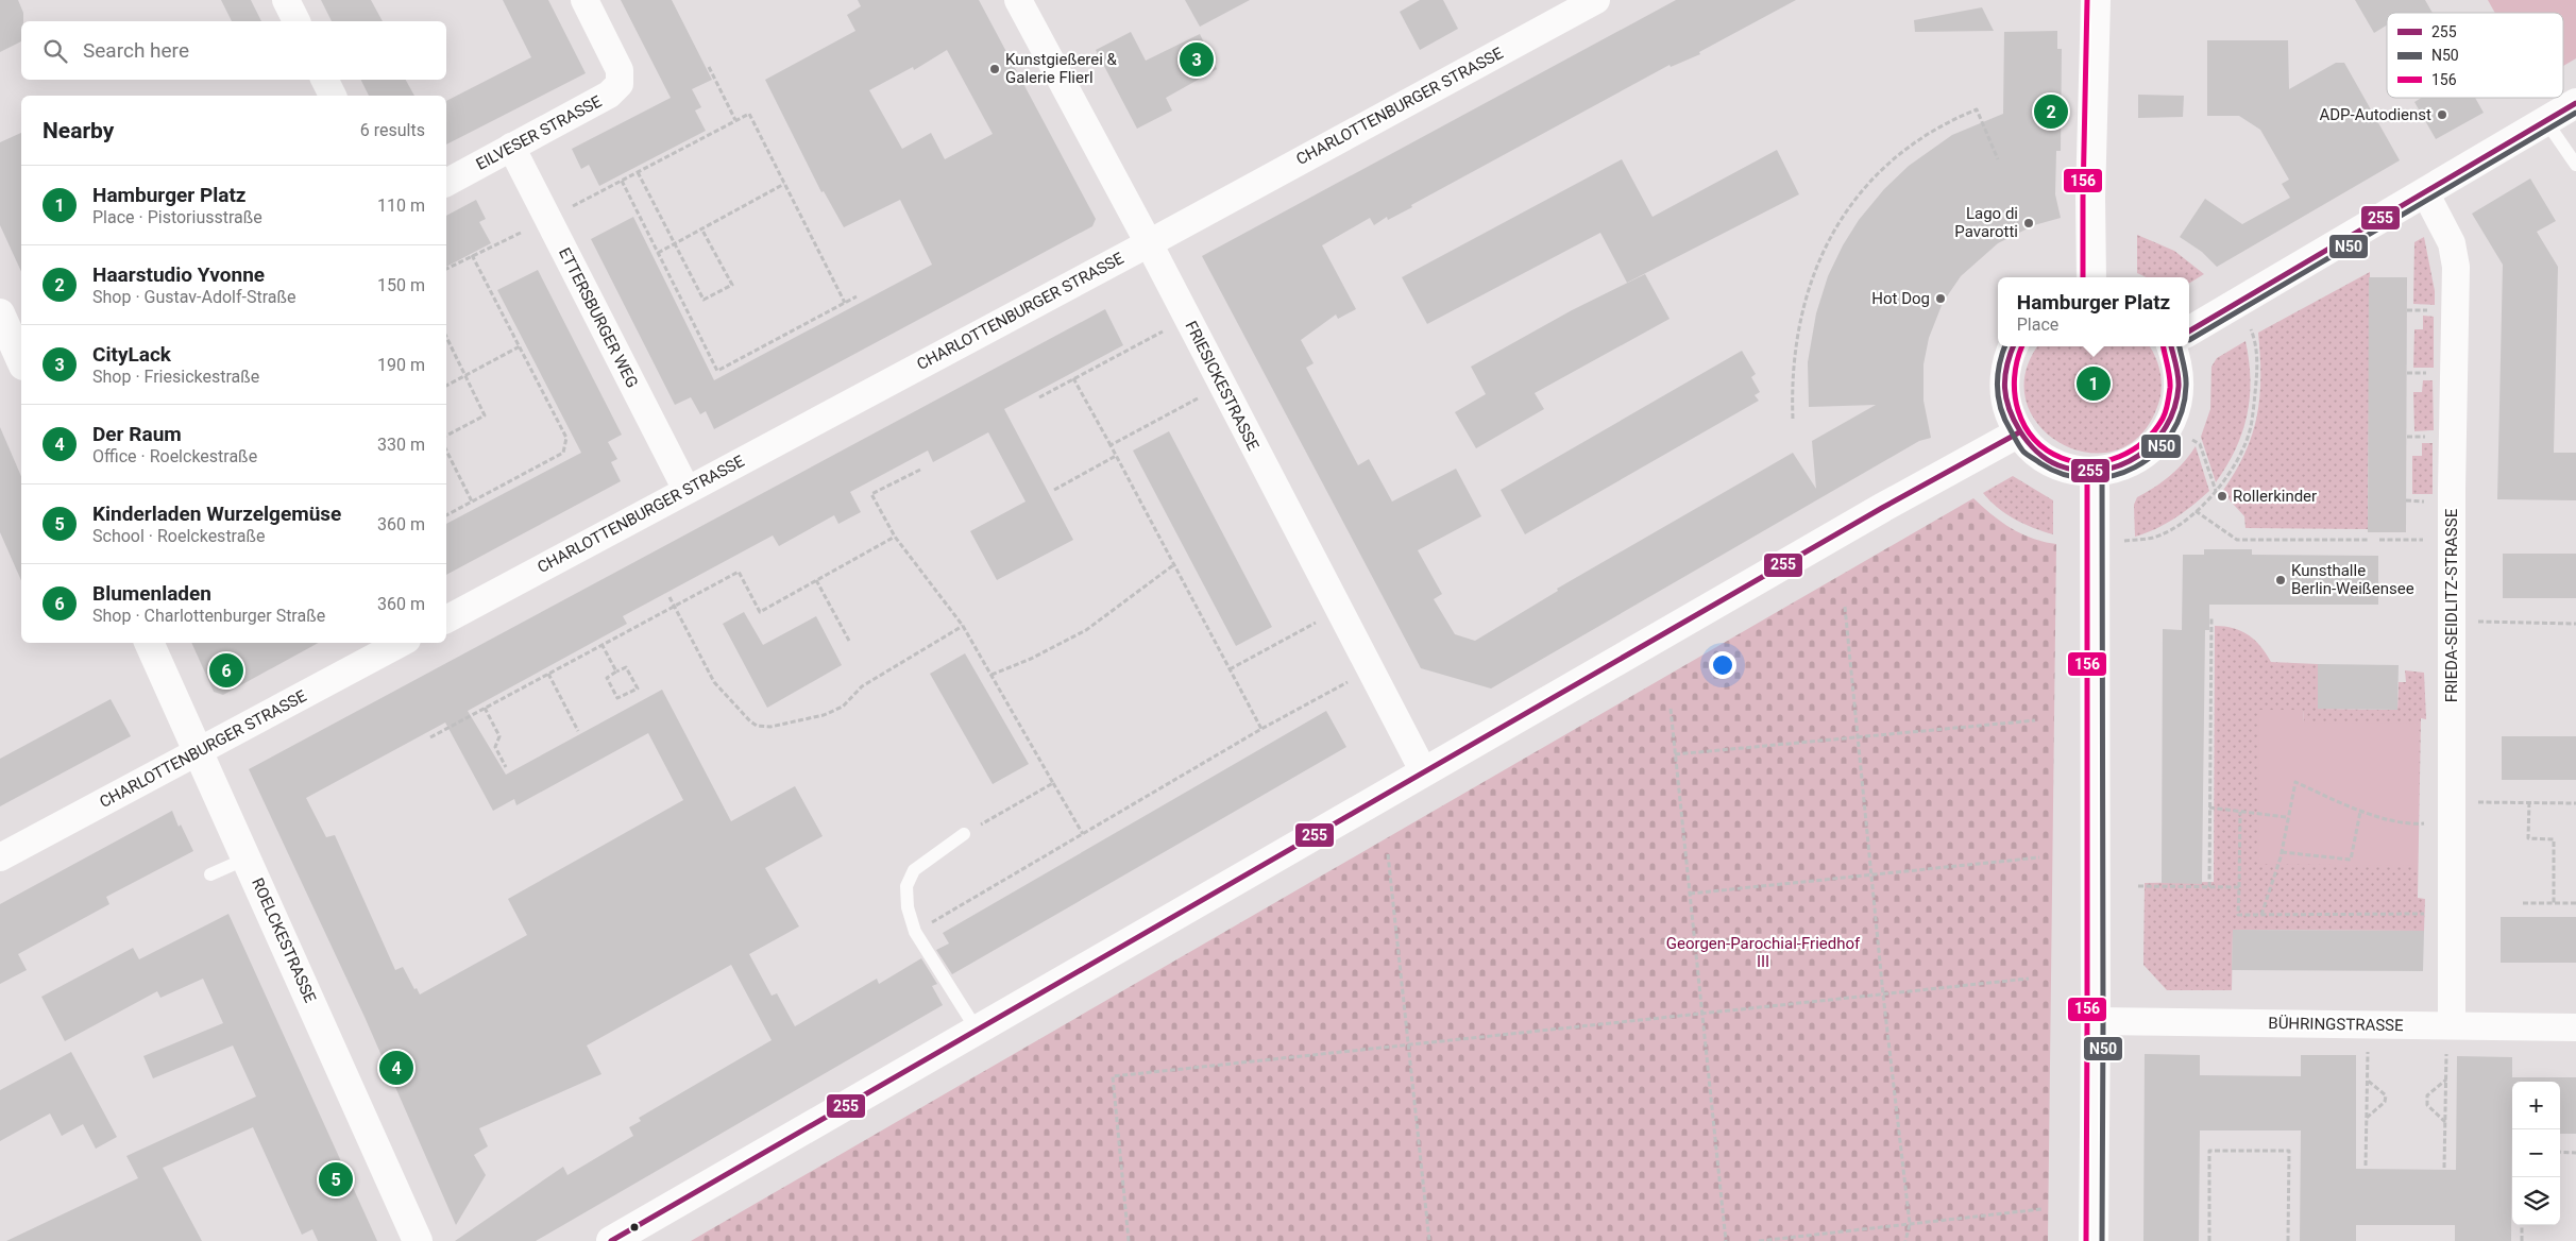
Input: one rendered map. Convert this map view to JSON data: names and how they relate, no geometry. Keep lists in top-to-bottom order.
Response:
{
  "streets": {
    "street": [
      "CHARLOTTENBURGER STRASSE",
      "EILVESER STRASSE",
      "ETTERSBURGER WEG",
      "FRIESICKESTRASSE",
      "FRIEDA-SEIDLITZ-STRASSE",
      "ROELCKESTRASSE",
      "BÜHRINGSTRASSE"
    ]
  },
  "crossings": [
    ["CHARLOTTENBURGER STRASSE", "ETTERSBURGER WEG"],
    ["CHARLOTTENBURGER STRASSE", "FRIESICKESTRASSE"],
    ["CHARLOTTENBURGER STRASSE", "ROELCKESTRASSE"],
    ["EILVESER STRASSE", "ETTERSBURGER WEG"],
    ["FRIEDA-SEIDLITZ-STRASSE", "BÜHRINGSTRASSE"]
  ],
  "parks": ["Georgen-Parochial-Friedhof III"],
  "places": [
    "Kunstgießerei & Galerie Flierl",
    "ADP-Autodienst",
    "Lago di Pavarotti",
    "Hot Dog",
    "Rollerkinder",
    "Kunsthalle Berlin-Weißensee"
  ],
  "lines": ["transit line 156", "transit line 255", "transit line N50"],
  "legend": ["255", "N50", "156"],
  "page": {
    "search": "Search here",
    "pins": [
      "3",
      "2",
      "1",
      "6",
      "4",
      "5"
    ],
    "heading": ["Nearby", "6 results"],
    "list": [
      {
        "mark": "1",
        "name": "Hamburger Platz",
        "note": "Place · Pistoriusstraße",
        "value": "110 m"
      },
      {
        "mark": "2",
        "name": "Haarstudio Yvonne",
        "note": "Shop · Gustav-Adolf-Straße",
        "value": "150 m"
      },
      {
        "mark": "3",
        "name": "CityLack",
        "note": "Shop · Friesickestraße",
        "value": "190 m"
      },
      {
        "mark": "4",
        "name": "Der Raum",
        "note": "Office · Roelckestraße",
        "value": "330 m"
      },
      {
        "mark": "5",
        "name": "Kinderladen Wurzelgemüse",
        "note": "School · Roelckestraße",
        "value": "360 m"
      },
      {
        "mark": "6",
        "name": "Blumenladen",
        "note": "Shop · Charlottenburger Straße",
        "value": "360 m"
      }
    ],
    "popup": ["Hamburger Platz", "Place"],
    "map_buttons": ["+", "−"]
  }
}
